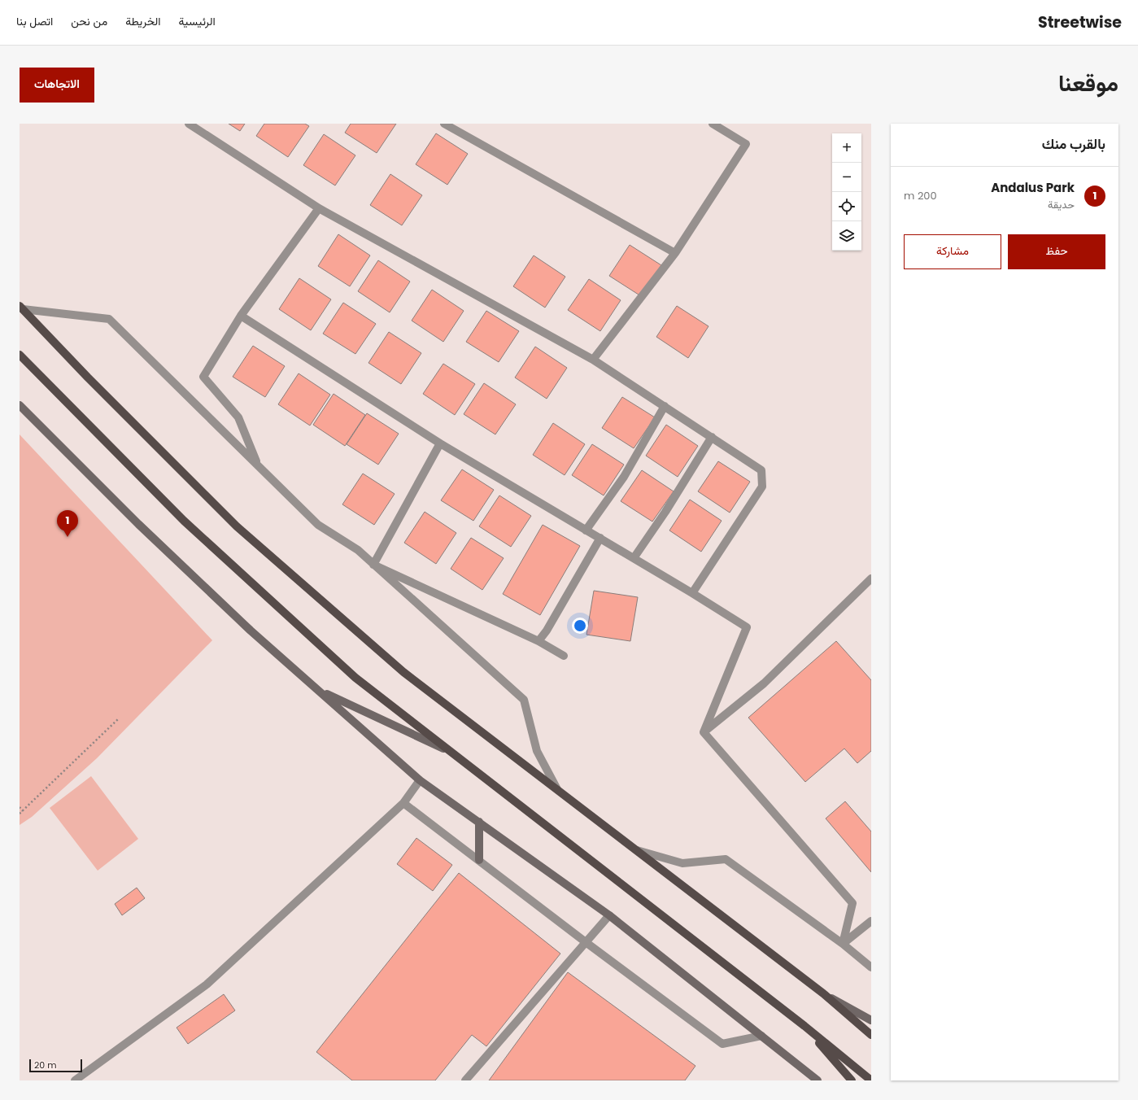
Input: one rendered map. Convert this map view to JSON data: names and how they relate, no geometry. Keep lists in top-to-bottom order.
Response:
{
  "scale_bar": "20 m",
  "page": {
    "header": "Streetwise",
    "nav": [
      "الرئيسية",
      "الخريطة",
      "من نحن",
      "اتصل بنا"
    ],
    "title": "موقعنا",
    "buttons": [
      "الاتجاهات",
      ["حفظ", "مشاركة"]
    ],
    "heading": "بالقرب منك",
    "map_buttons": ["+", "−"],
    "list": [
      {
        "mark": "1",
        "name": "Andalus Park",
        "note": "حديقة",
        "value": "200 m"
      }
    ],
    "pins": "1",
    "scale": "20 m"
  }
}
